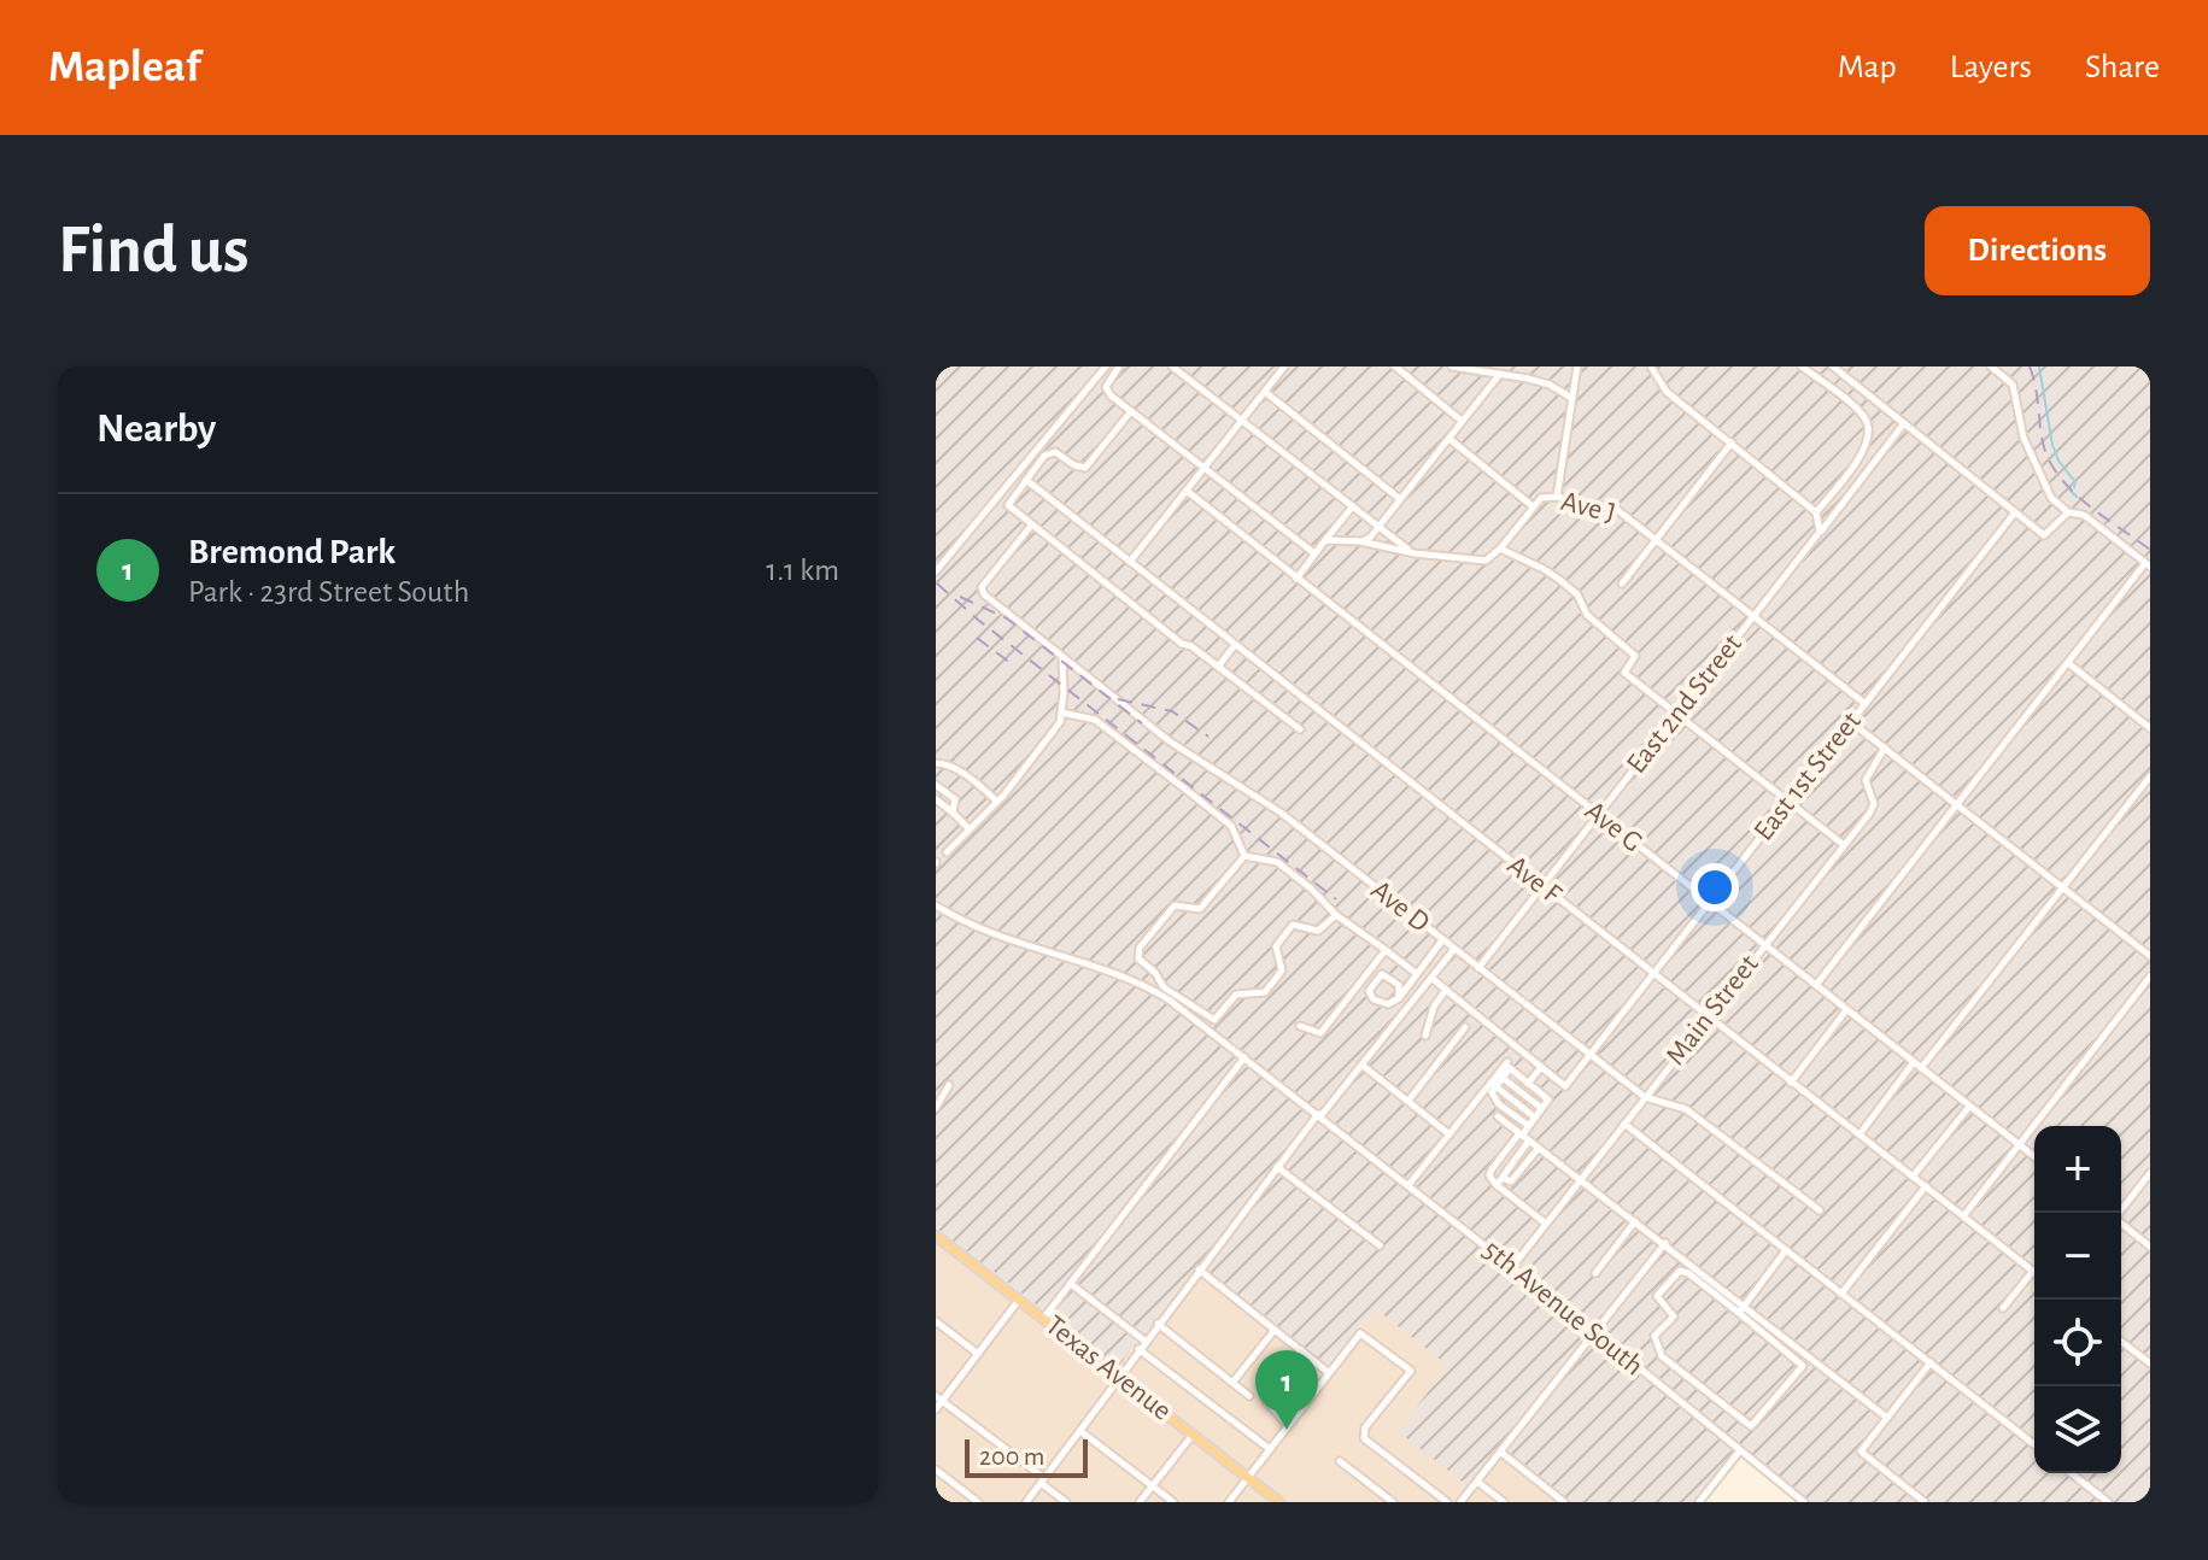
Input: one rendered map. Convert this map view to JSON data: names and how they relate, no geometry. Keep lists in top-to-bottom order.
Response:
{
  "streets": {
    "main road": ["Texas Avenue"],
    "street": [
      "Ave J",
      "East 2nd Street",
      "East 1st Street",
      "Ave G",
      "Ave F",
      "Ave D",
      "Main Street",
      "5th Avenue South"
    ]
  },
  "crossings": [
    ["Ave J", "East 2nd Street"],
    ["Ave J", "East 1st Street"],
    ["East 2nd Street", "Ave G"],
    ["East 2nd Street", "Ave F"],
    ["East 2nd Street", "Ave D"],
    ["East 1st Street", "Ave G"],
    ["East 1st Street", "Ave F"],
    ["East 1st Street", "Ave D"],
    ["Ave G", "Main Street"],
    ["Ave F", "Main Street"],
    ["Ave D", "Main Street"],
    ["Main Street", "5th Avenue South"]
  ],
  "scale_bar": "200 m",
  "page": {
    "header": "Mapleaf",
    "nav": ["Map", "Layers", "Share"],
    "buttons": "Directions",
    "title": "Find us",
    "heading": "Nearby",
    "list": [
      {
        "mark": "1",
        "name": "Bremond Park",
        "note": "Park · 23rd Street South",
        "value": "1.1 km"
      }
    ],
    "map_buttons": ["+", "−"],
    "pins": "1",
    "scale": "200 m"
  }
}
